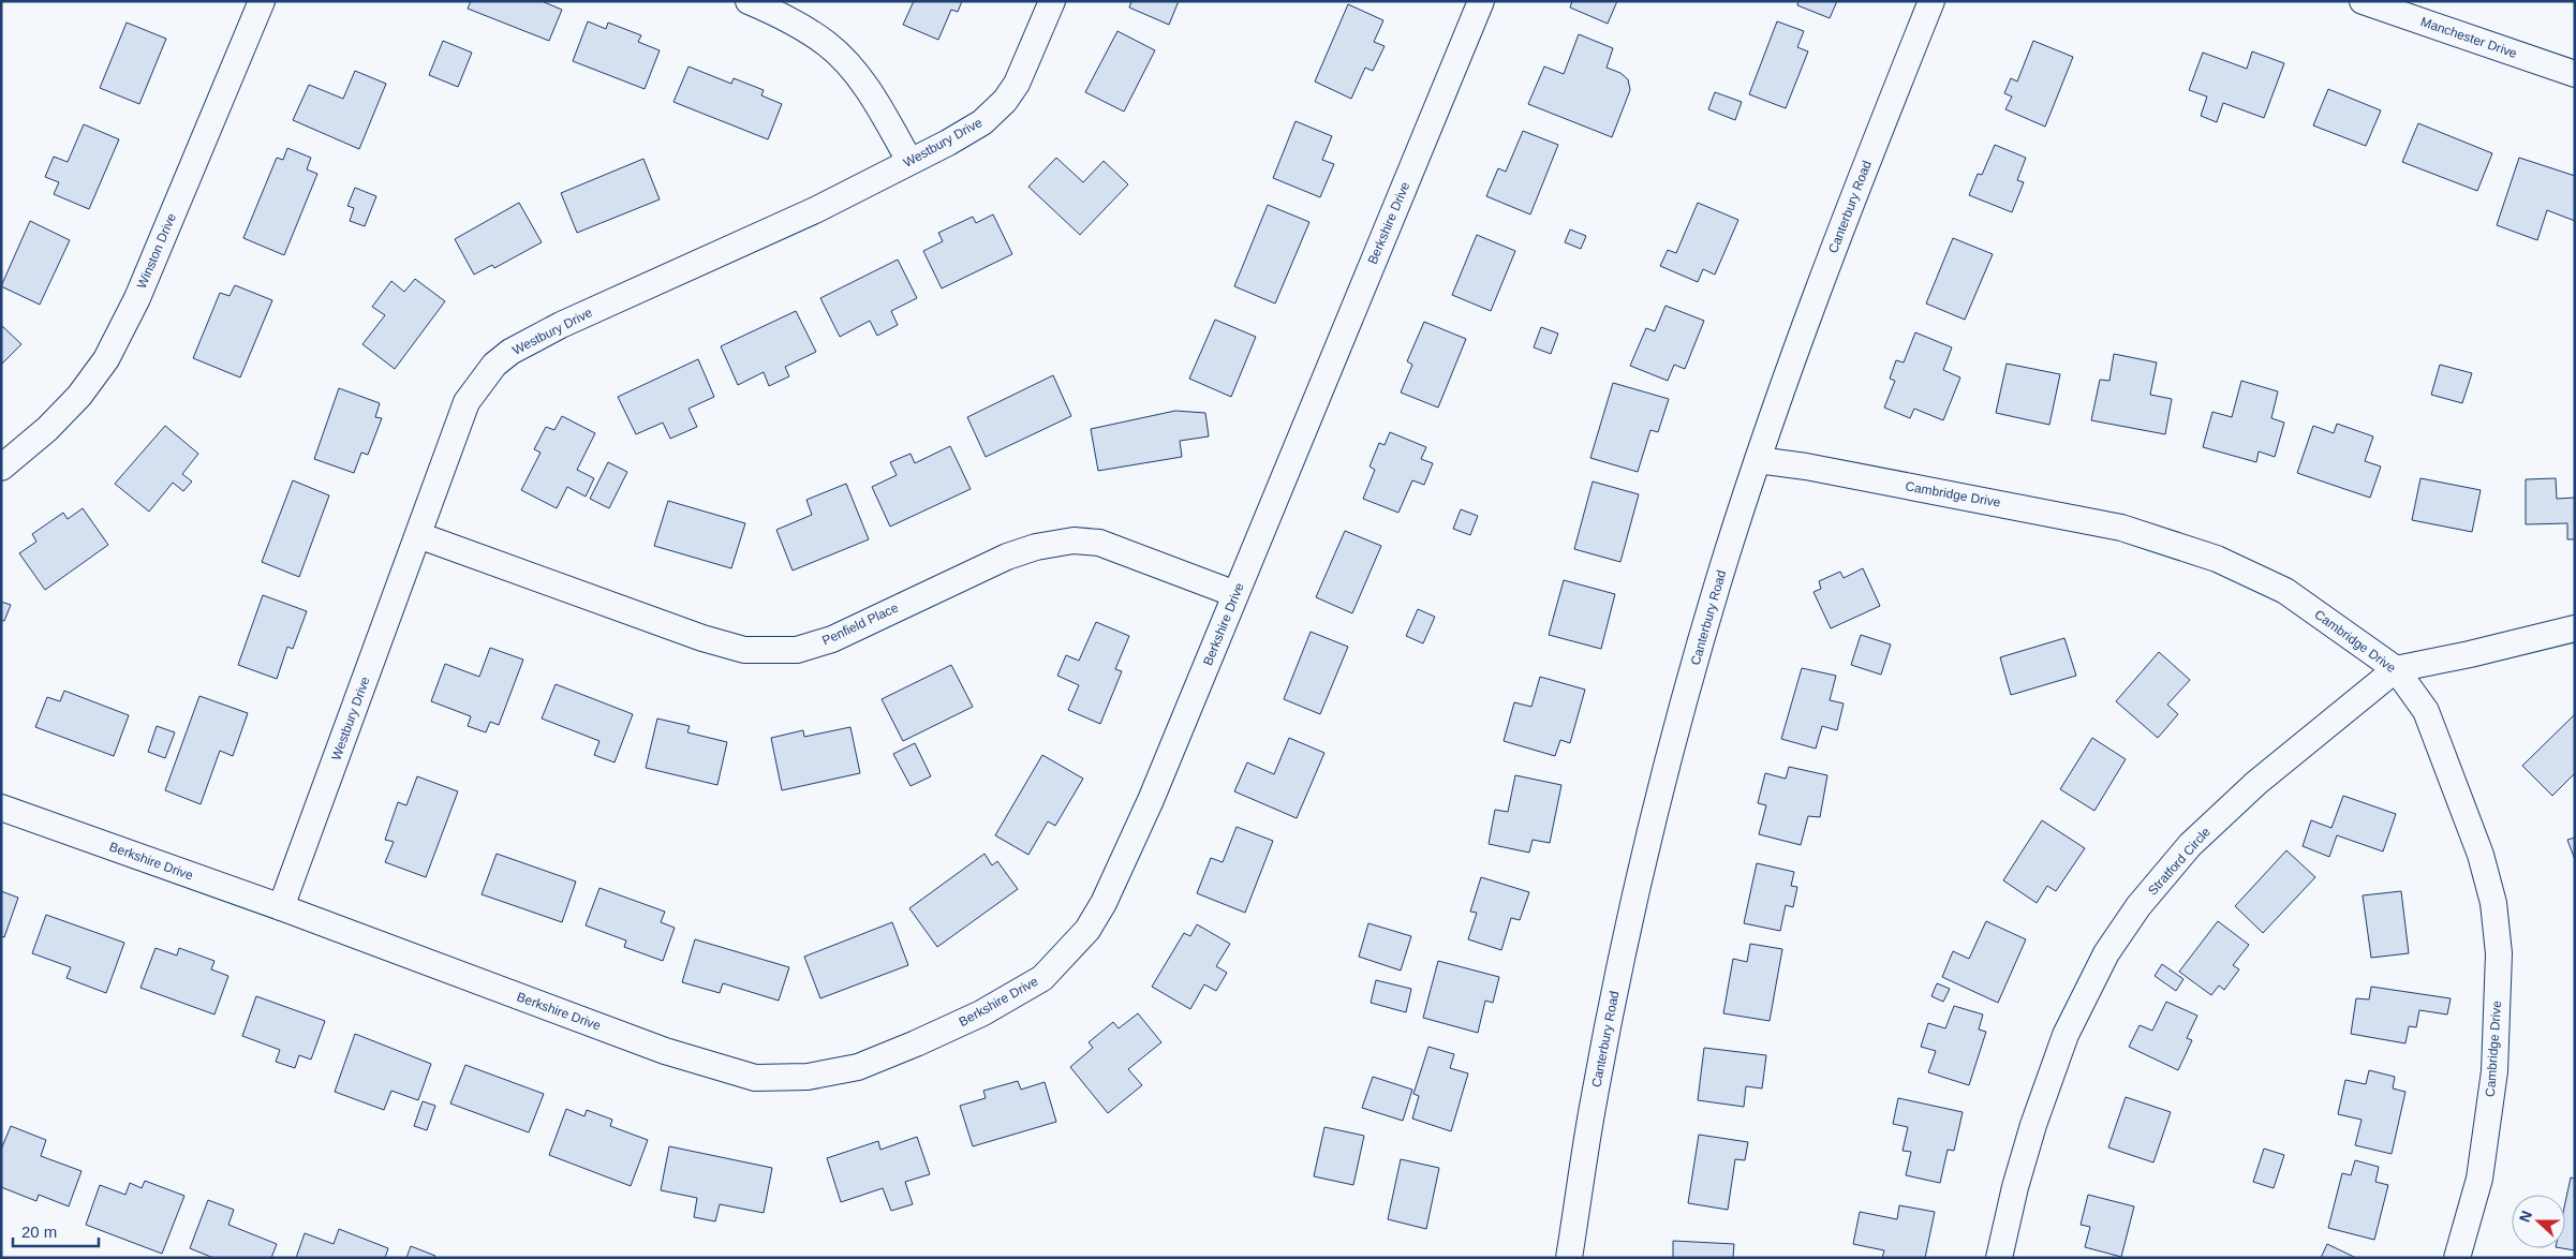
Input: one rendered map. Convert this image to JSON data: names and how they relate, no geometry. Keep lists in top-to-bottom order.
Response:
{
  "streets": {
    "street": [
      "Manchester Drive",
      "Westbury Drive",
      "Canterbury Road",
      "Berkshire Drive",
      "Winston Drive",
      "Cambridge Drive",
      "Penfield Place",
      "Stratford Circle"
    ]
  },
  "crossings": [
    ["Westbury Drive", "Berkshire Drive"],
    ["Westbury Drive", "Penfield Place"],
    ["Canterbury Road", "Cambridge Drive"],
    ["Berkshire Drive", "Penfield Place"],
    ["Cambridge Drive", "Stratford Circle"]
  ],
  "scale_bar": "20 m",
  "north": "left"
}
